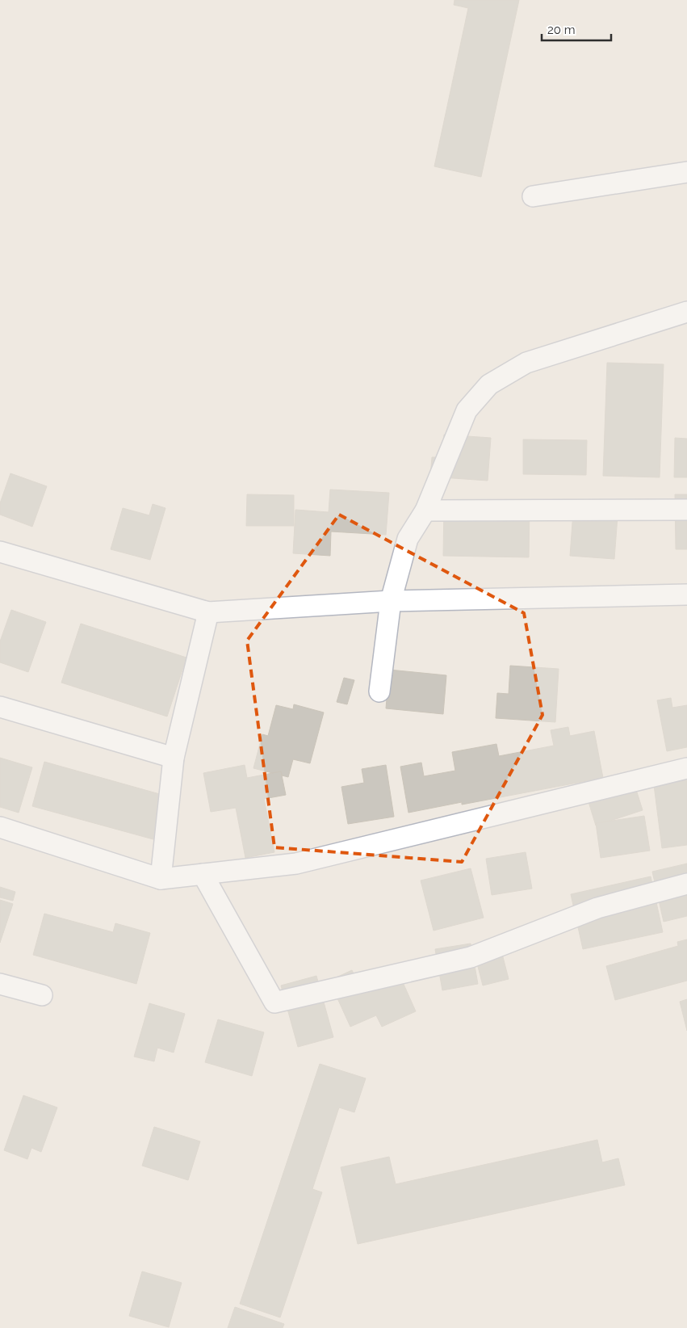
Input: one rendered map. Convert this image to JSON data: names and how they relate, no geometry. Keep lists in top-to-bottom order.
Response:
{
  "scale_bar": "20 m"
}
